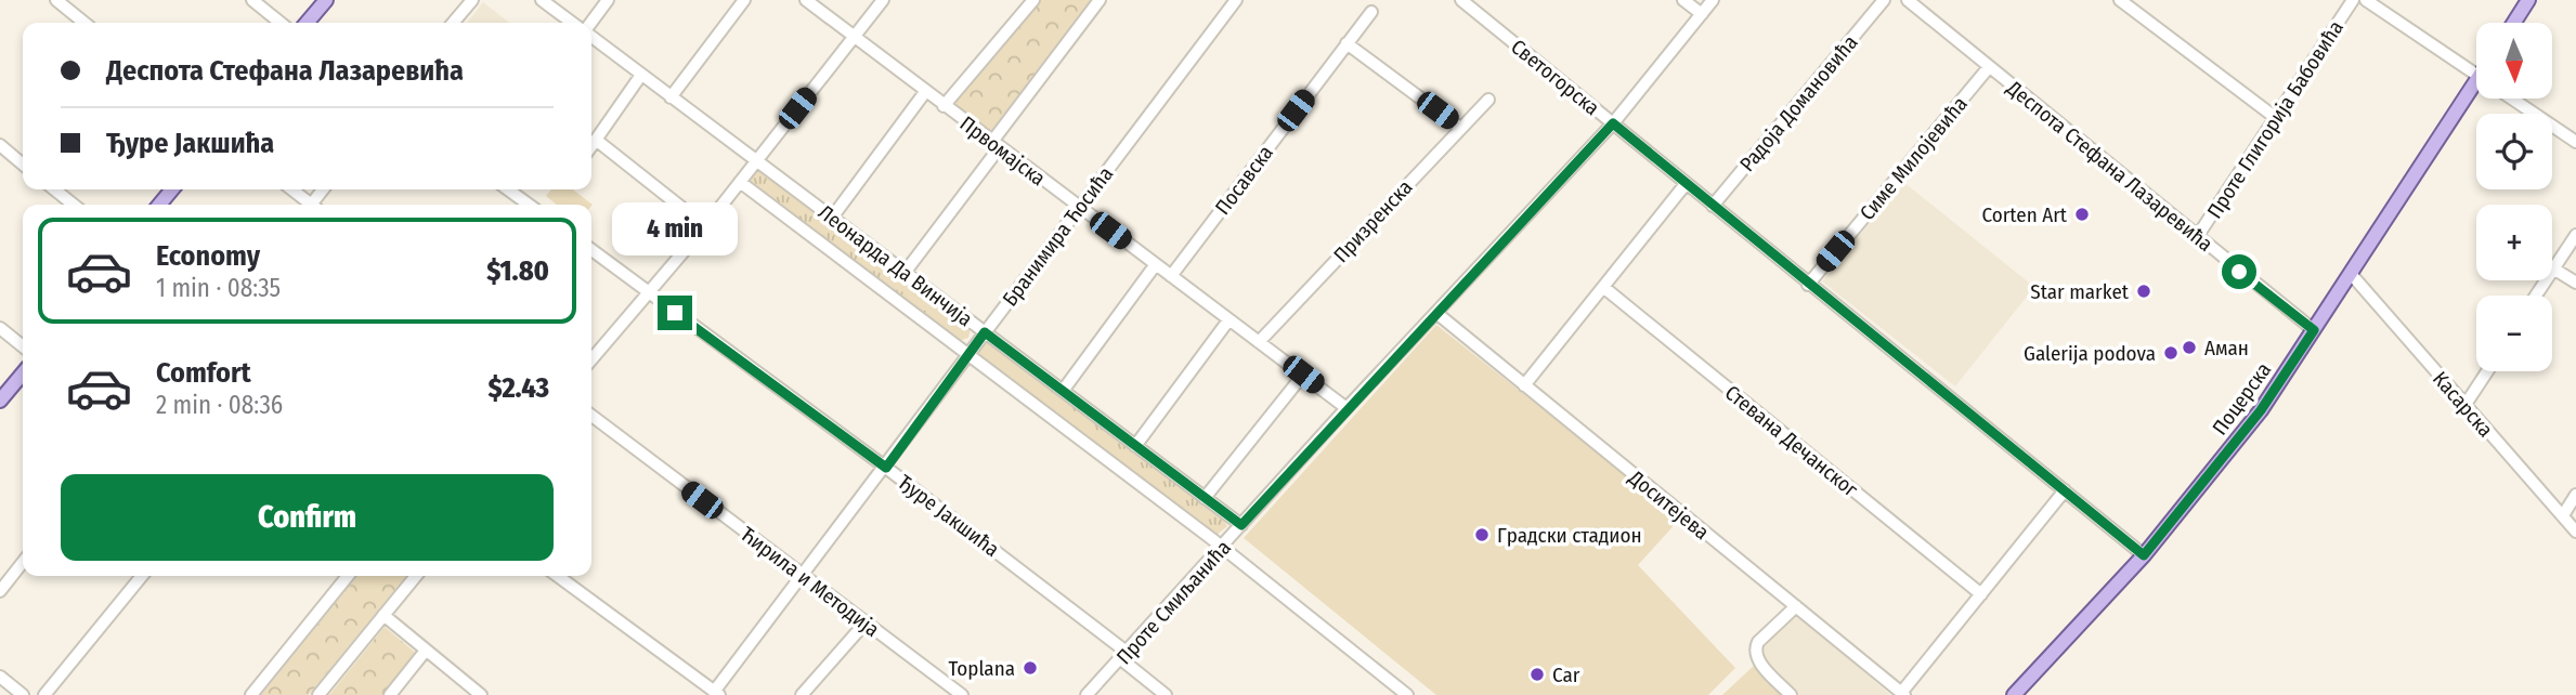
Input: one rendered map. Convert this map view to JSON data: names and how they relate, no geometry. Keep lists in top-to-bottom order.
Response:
{
  "streets": {
    "main road": ["Поцерска"],
    "street": [
      "Светогорска",
      "Радоја Домановића",
      "Проте Глигорија Бабовића",
      "Првомајска",
      "Симе Милојевића",
      "Деспота Стефана Лазаревића",
      "Посавска",
      "Призренска",
      "Бранимира Ћосића",
      "Леонарда Да Винчија",
      "Касарска",
      "Стевана Дечанског",
      "Доситејева",
      "Ђуре Јакшића",
      "Ћирила и Методија",
      "Проте Смиљанића"
    ]
  },
  "crossings": [
    ["Светогорска", "Радоја Домановића"],
    ["Светогорска", "Симе Милојевића"],
    ["Светогорска", "Поцерска"],
    ["Светогорска", "Проте Смиљанића"],
    ["Проте Глигорија Бабовића", "Деспота Стефана Лазаревића"],
    ["Првомајска", "Посавска"],
    ["Првомајска", "Призренска"],
    ["Првомајска", "Бранимира Ћосића"],
    ["Првомајска", "Проте Смиљанића"],
    ["Симе Милојевића", "Деспота Стефана Лазаревића"],
    ["Деспота Стефана Лазаревића", "Поцерска"],
    ["Бранимира Ћосића", "Леонарда Да Винчија"],
    ["Бранимира Ћосића", "Ђуре Јакшића"],
    ["Бранимира Ћосића", "Ћирила и Методија"],
    ["Леонарда Да Винчија", "Проте Смиљанића"],
    ["Поцерска", "Касарска"],
    ["Доситејева", "Проте Смиљанића"],
    ["Ђуре Јакшића", "Проте Смиљанића"]
  ],
  "places": [
    "Corten Art",
    "Star market",
    "Аман",
    "Galerija podova",
    "Градски стадион",
    "Toplana",
    "Car"
  ],
  "north": "bottom",
  "page": {
    "map_buttons": ["+", "−"],
    "banner": ["Деспота Стефана Лазаревића", "Ђуре Јакшића"],
    "bubble": "4 min",
    "list": [
      {
        "name": "Economy",
        "note": "1 min · 08:35",
        "value": "$1.80"
      },
      {
        "name": "Comfort",
        "note": "2 min · 08:36",
        "value": "$2.43"
      }
    ],
    "buttons": "Confirm"
  }
}
